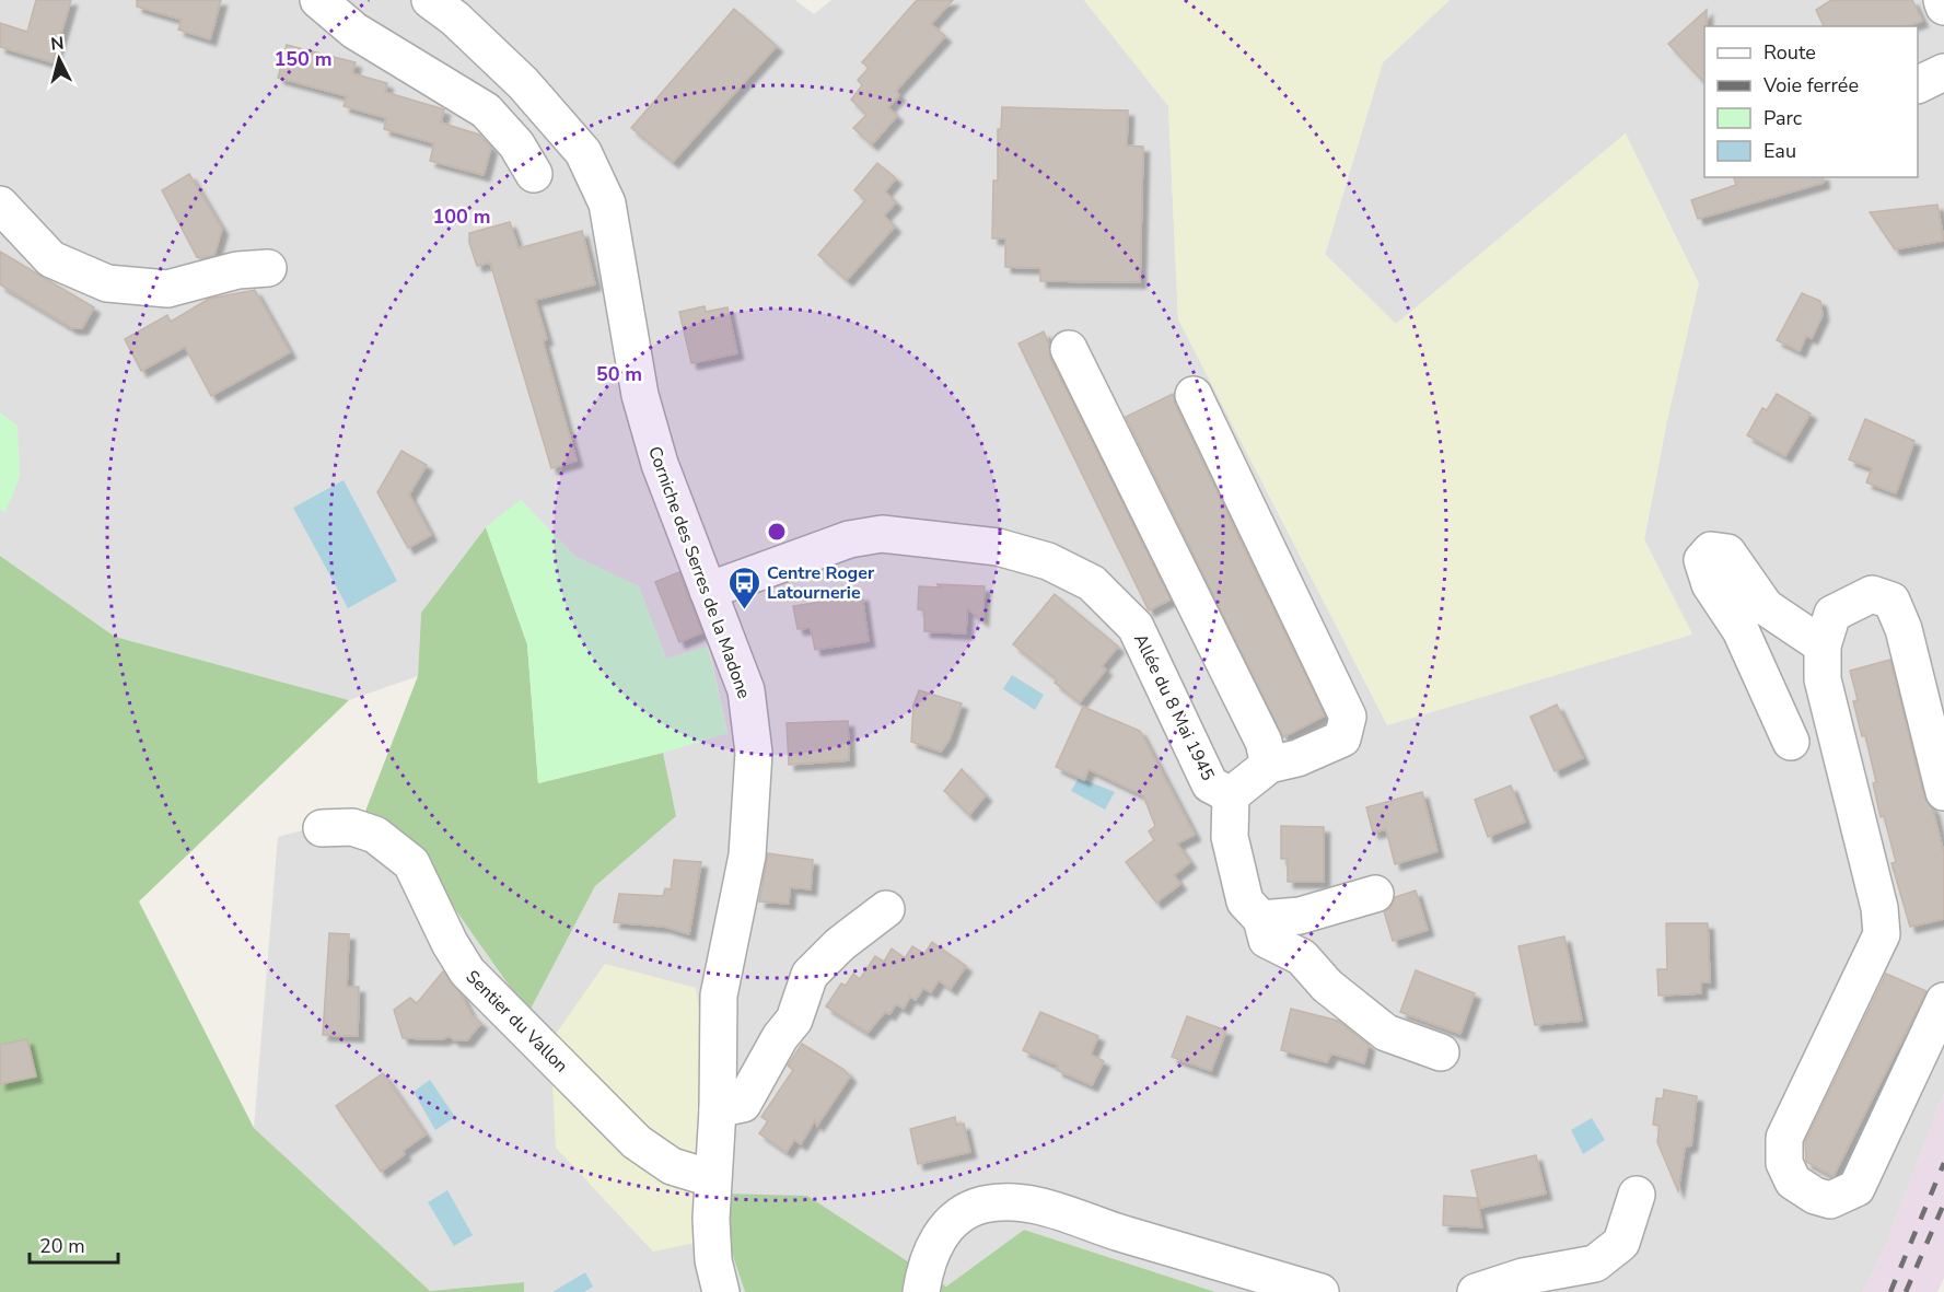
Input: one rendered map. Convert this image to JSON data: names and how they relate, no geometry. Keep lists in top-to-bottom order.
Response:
{
  "streets": {
    "street": ["Corniche des Serres de la Madone", "Allée du 8 Mai 1945", "Sentier du Vallon"]
  },
  "crossings": [
    ["Corniche des Serres de la Madone", "Allée du 8 Mai 1945"],
    ["Corniche des Serres de la Madone", "Sentier du Vallon"]
  ],
  "places": {
    "bus stop": ["Centre Roger Latournerie"]
  },
  "legend": [
    "Route",
    "Voie ferrée",
    "Parc",
    "Eau"
  ],
  "scale_bar": "20 m",
  "north": "top",
  "rings": ["150 m", "100 m", "50 m"]
}
